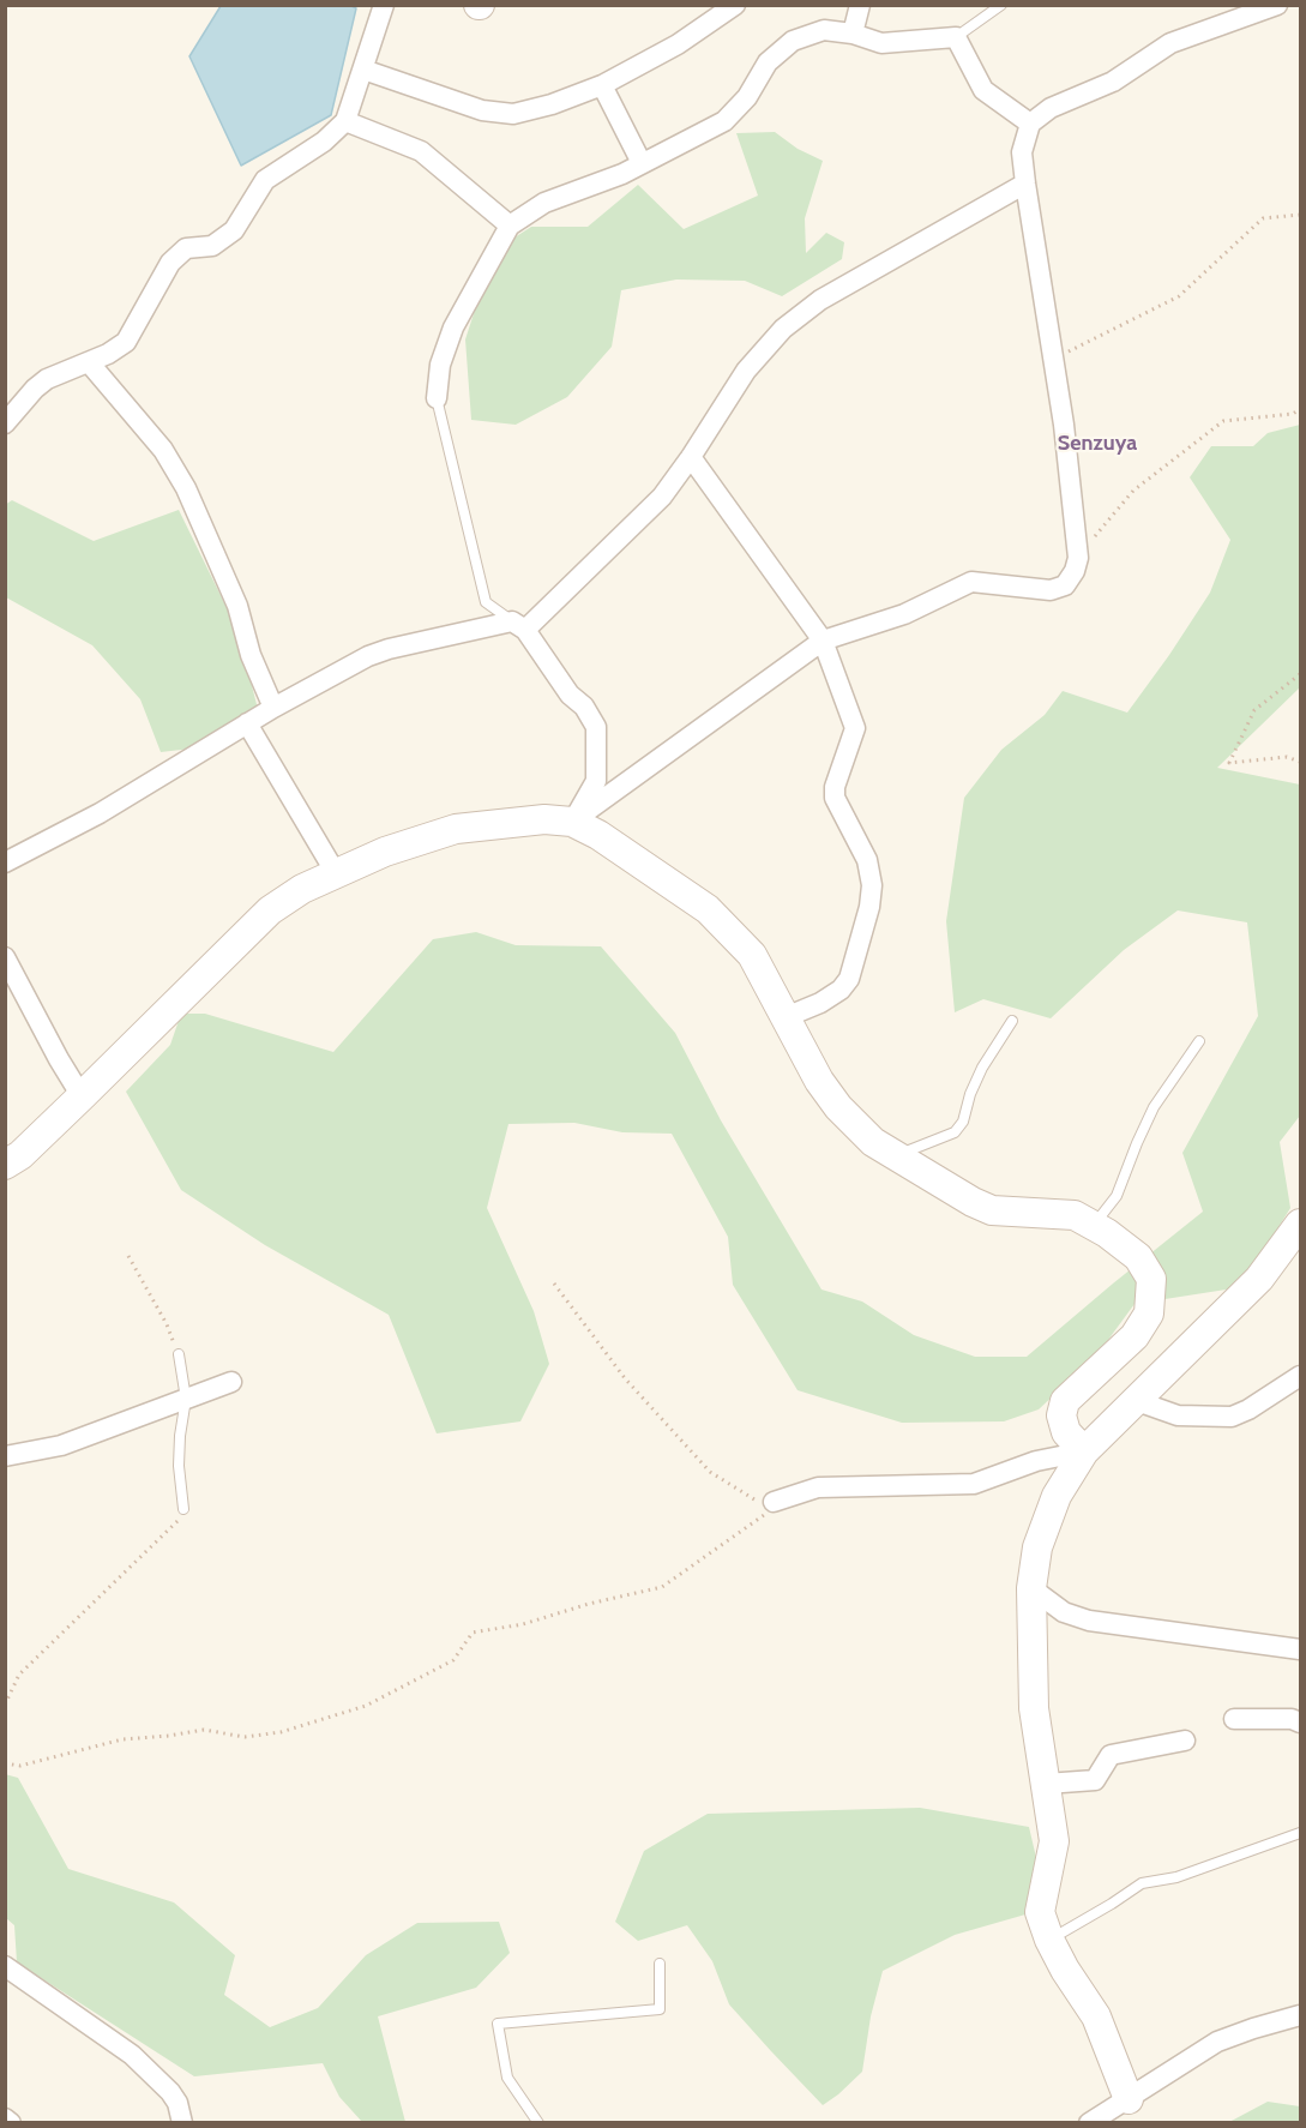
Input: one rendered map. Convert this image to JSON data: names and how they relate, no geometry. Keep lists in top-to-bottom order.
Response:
{
  "districts": ["Senzuya"]
}
